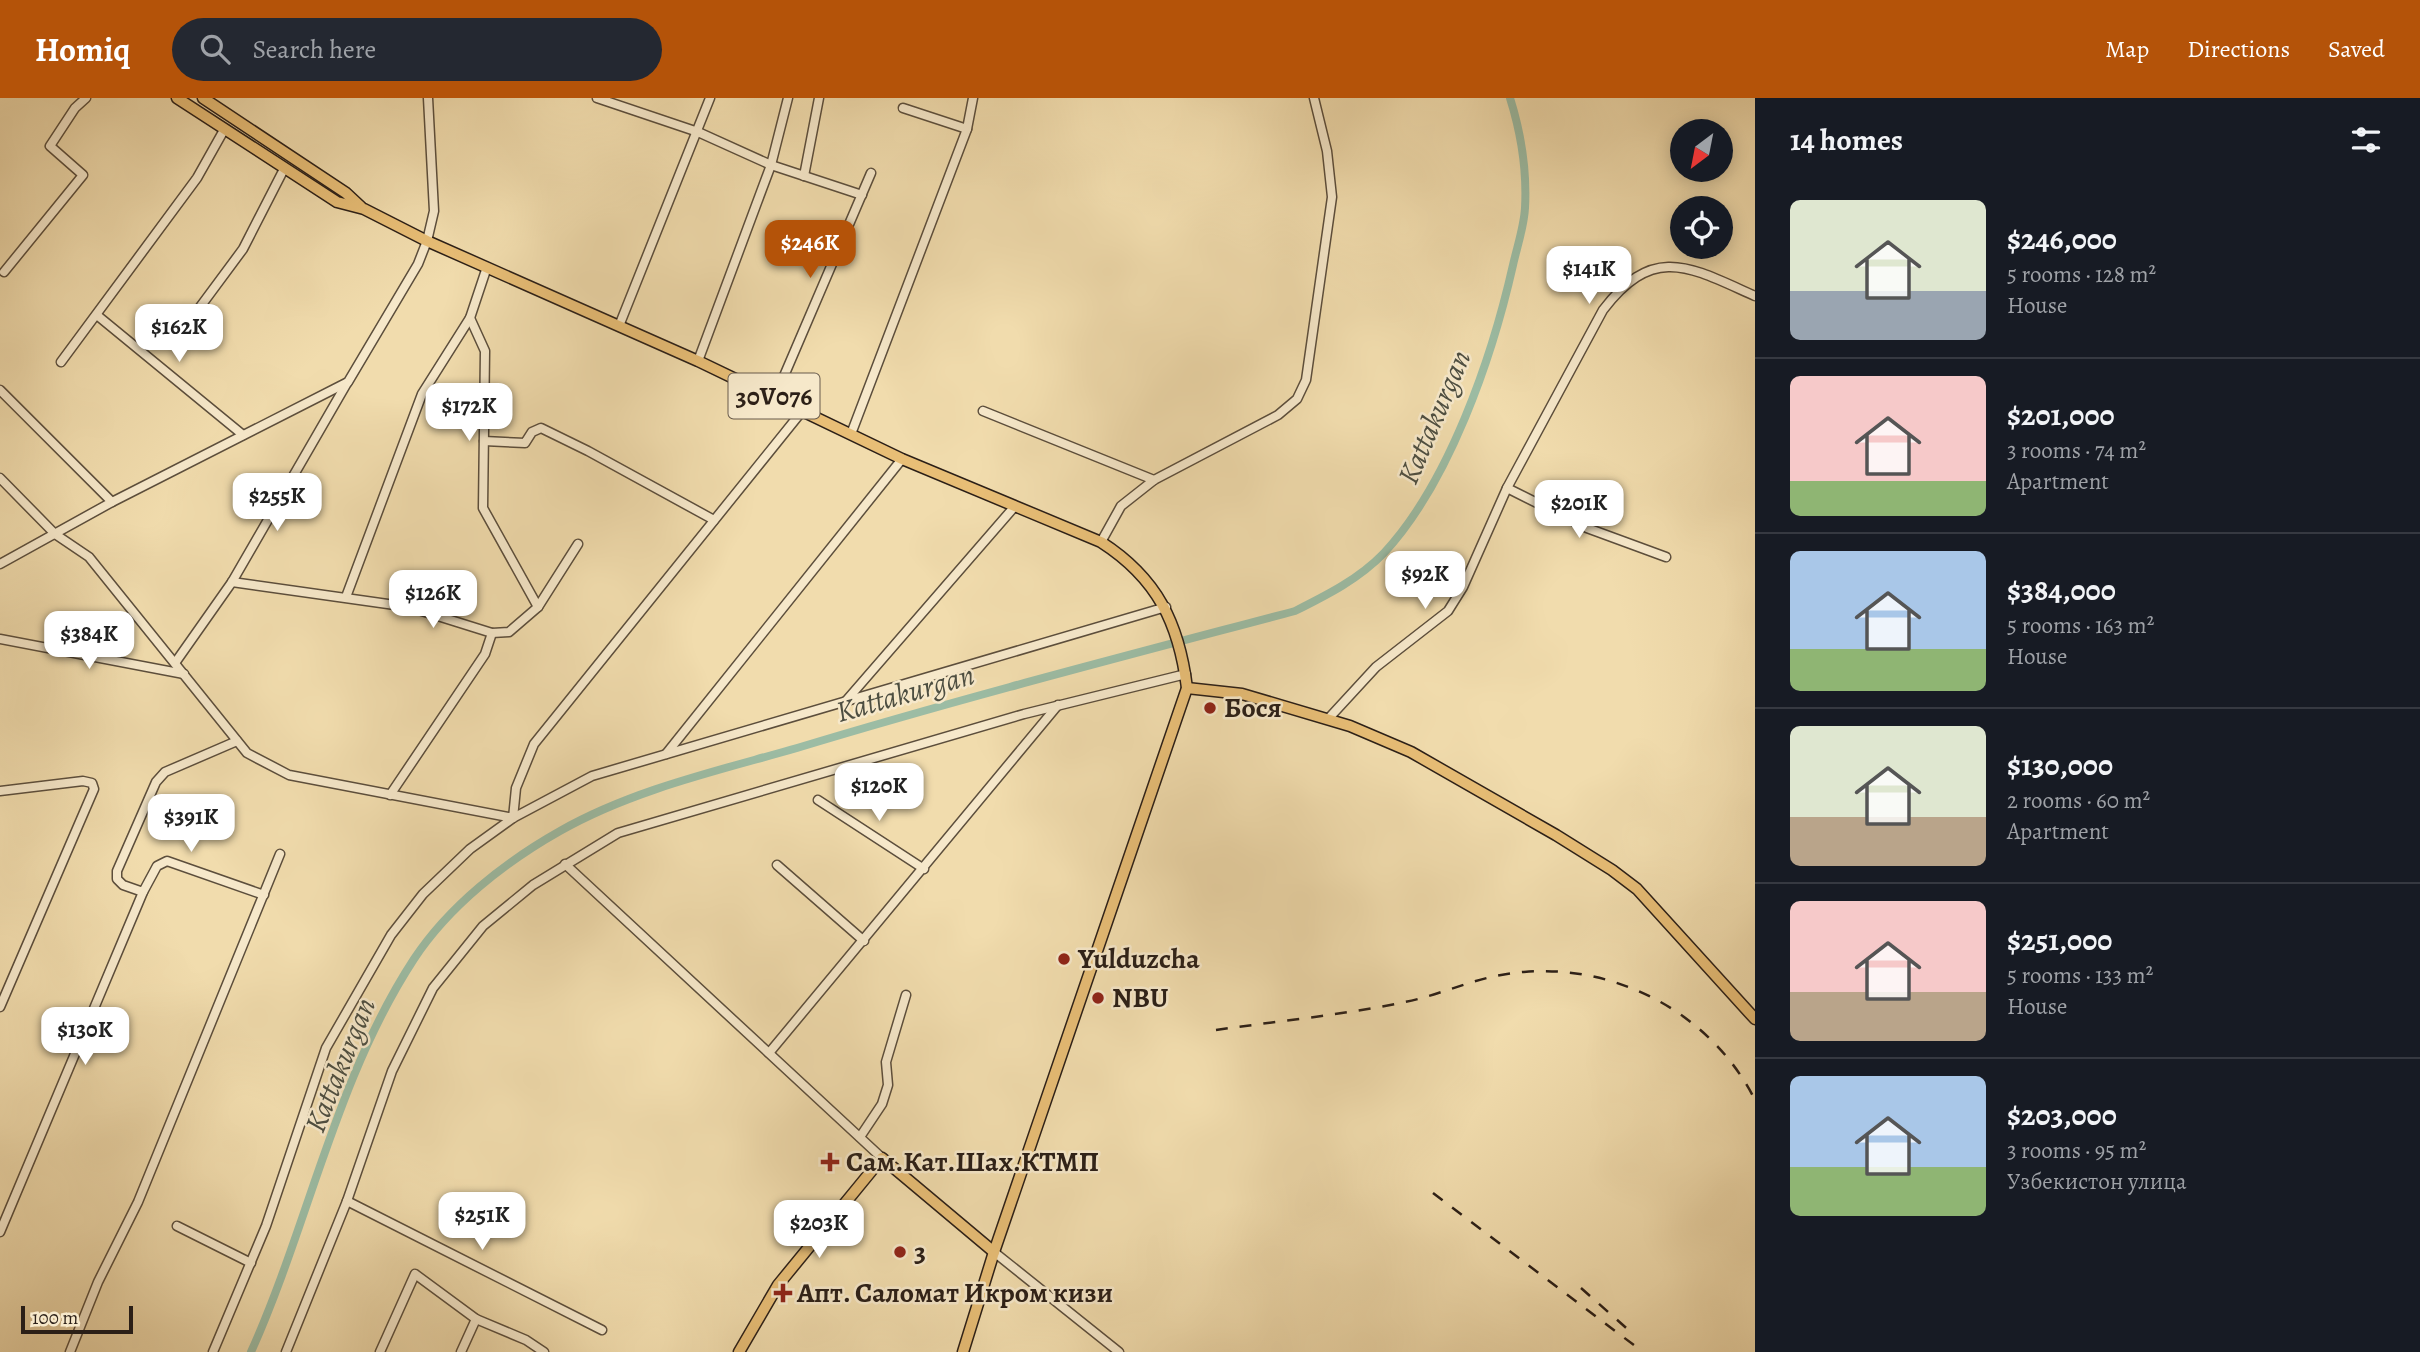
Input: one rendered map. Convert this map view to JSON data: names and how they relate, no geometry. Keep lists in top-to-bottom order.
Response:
{
  "streets": {
    "main road": ["30V076"]
  },
  "water": ["Kattakurgan"],
  "places": {
    "other": [
      "Бося",
      "Yulduzcha",
      "NBU",
      "3"
    ],
    "health": ["Сам.Кат.Шах.КТМП", "Апт. Саломат Икром кизи"]
  },
  "scale_bar": "100 m",
  "north": "bottom left",
  "page": {
    "header": "Homiq",
    "search": "Search here",
    "nav": ["Map", "Directions", "Saved"],
    "heading": "14 homes",
    "list": [
      {
        "name": "$246,000",
        "note": "5 rooms · 128 m² · House"
      },
      {
        "name": "$201,000",
        "note": "3 rooms · 74 m² · Apartment"
      },
      {
        "name": "$384,000",
        "note": "5 rooms · 163 m² · House"
      },
      {
        "name": "$130,000",
        "note": "2 rooms · 60 m² · Apartment"
      },
      {
        "name": "$251,000",
        "note": "5 rooms · 133 m² · House"
      },
      {
        "name": "$203,000",
        "note": "3 rooms · 95 m² · Узбекистон улица"
      }
    ],
    "price": [
      "$246K",
      "$141K",
      "$162K",
      "$172K",
      "$255K",
      "$201K",
      "$92K",
      "$126K",
      "$384K",
      "$120K",
      "$391K",
      "$130K",
      "$251K",
      "$203K"
    ],
    "scale": "100 m"
  }
}
